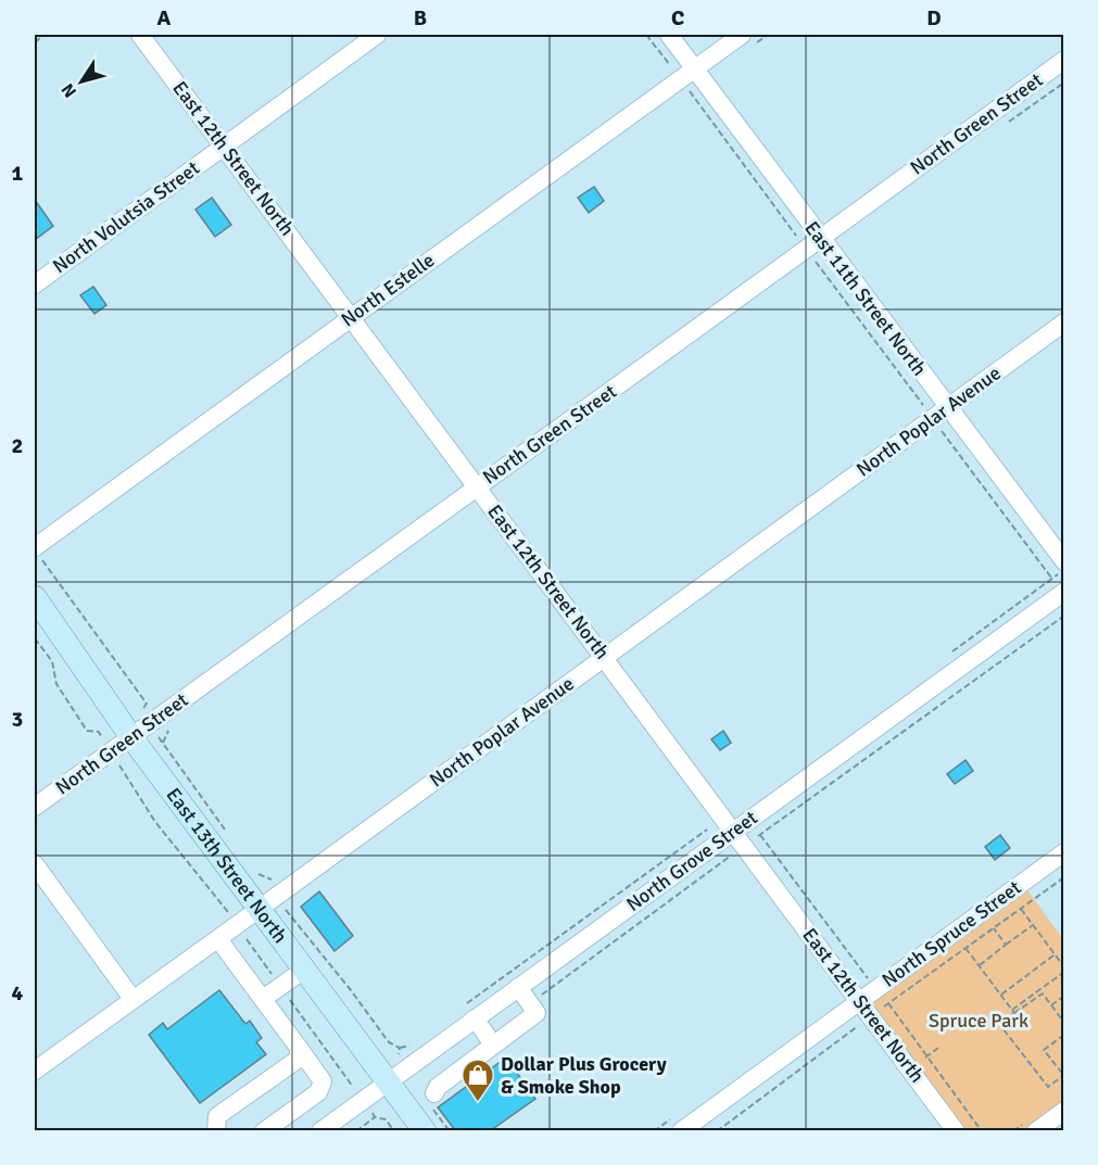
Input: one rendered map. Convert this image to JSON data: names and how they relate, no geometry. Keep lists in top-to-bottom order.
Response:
{
  "streets": {
    "main road": ["East 13th Street North"],
    "street": [
      "North Green Street",
      "East 12th Street North",
      "North Volutsia Street",
      "North Estelle",
      "East 11th Street North",
      "North Poplar Avenue",
      "North Grove Street",
      "North Spruce Street"
    ]
  },
  "crossings": [
    ["North Green Street", "East 12th Street North"],
    ["North Green Street", "East 11th Street North"],
    ["North Green Street", "East 13th Street North"],
    ["East 12th Street North", "North Volutsia Street"],
    ["East 12th Street North", "North Estelle"],
    ["East 12th Street North", "North Poplar Avenue"],
    ["East 12th Street North", "North Grove Street"],
    ["East 12th Street North", "North Spruce Street"],
    ["North Estelle", "East 11th Street North"],
    ["East 11th Street North", "North Poplar Avenue"],
    ["North Poplar Avenue", "East 13th Street North"],
    ["North Grove Street", "East 13th Street North"]
  ],
  "parks": ["Spruce Park"],
  "places": {
    "shop": ["Dollar Plus Grocery & Smoke Shop"]
  },
  "north": "bottom left",
  "grid": {
    "columns": [
      "A",
      "B",
      "C",
      "D"
    ],
    "rows": [
      "1",
      "2",
      "3",
      "4"
    ]
  }
}
